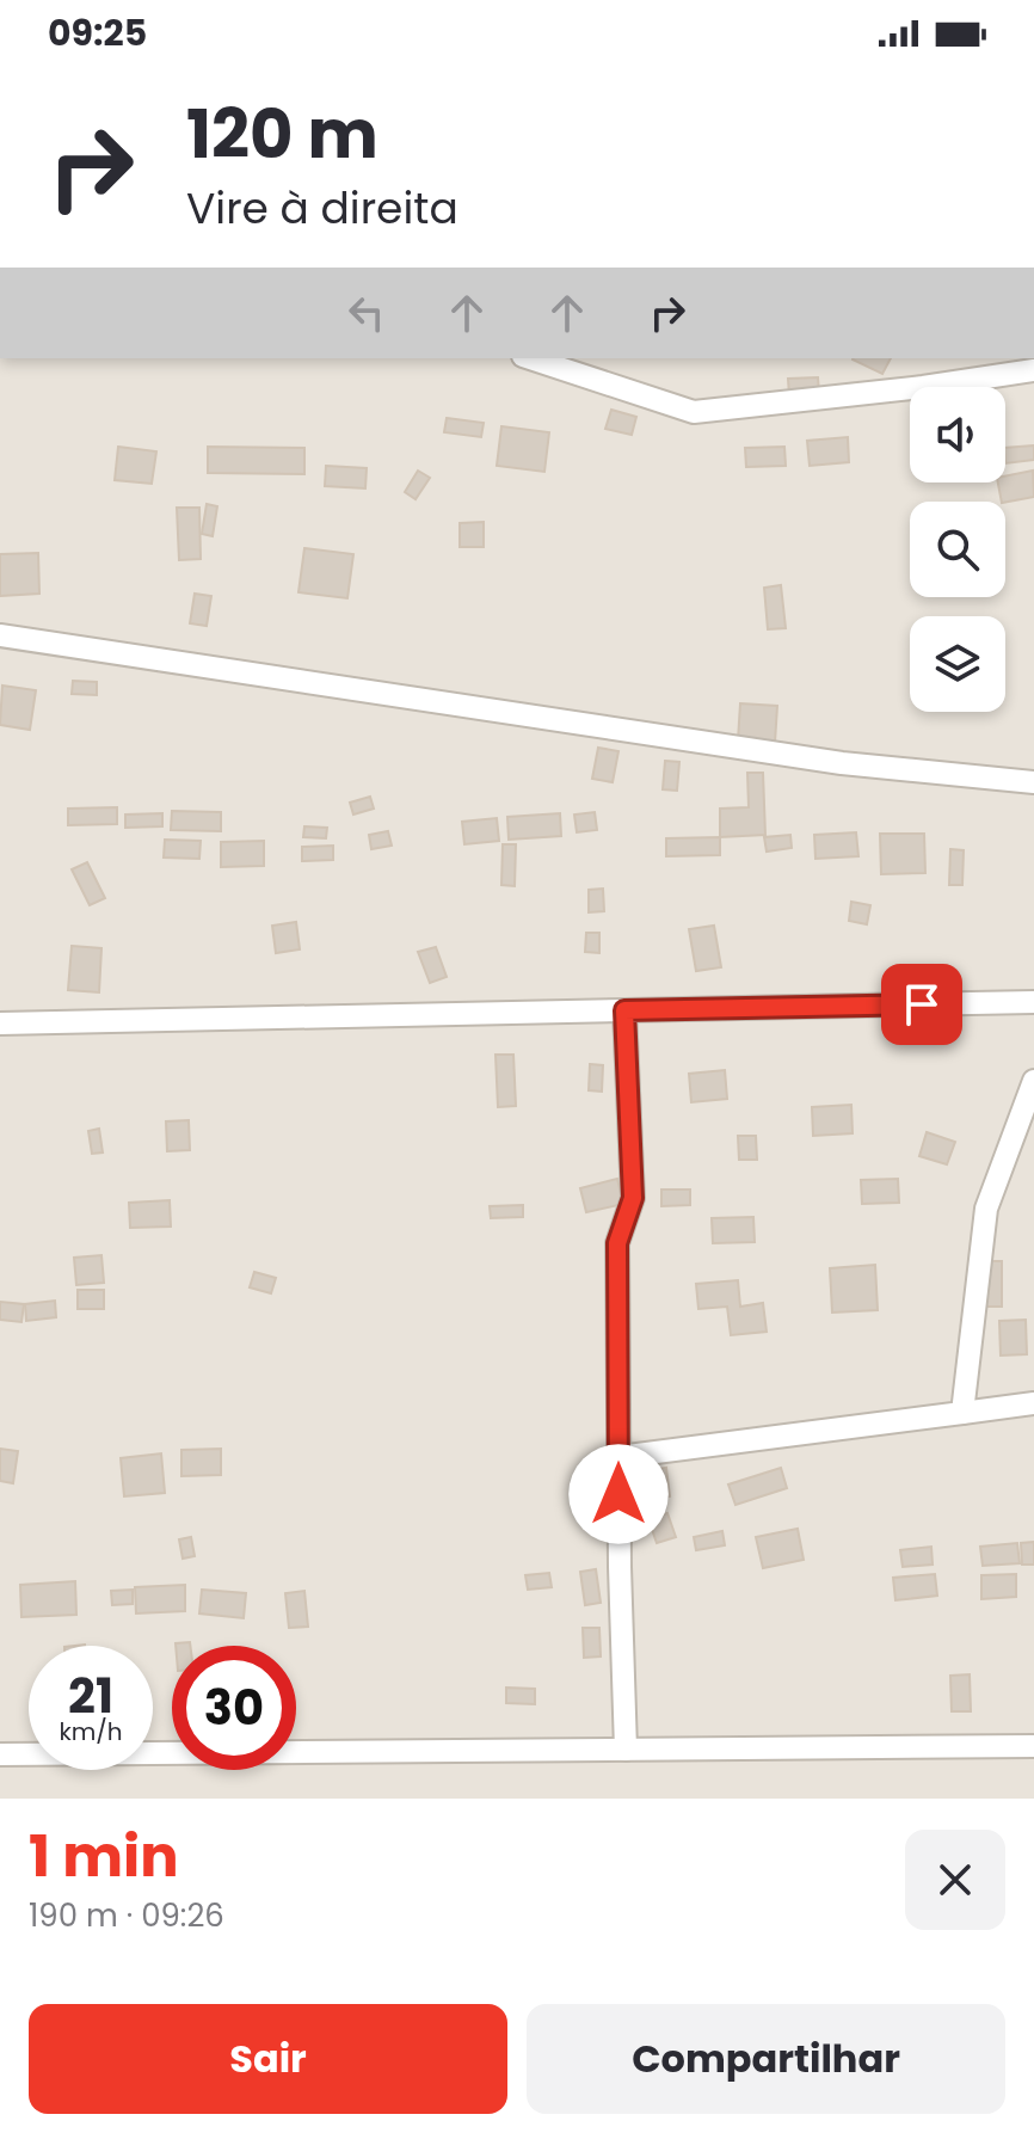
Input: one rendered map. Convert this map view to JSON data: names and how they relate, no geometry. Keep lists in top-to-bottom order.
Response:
{
  "page": {
    "status": "09:25",
    "turn": ["120 m", "Vire à direita"],
    "speed": "21 km/h",
    "limit": "30",
    "heading": ["1 min", "190 m · 09:26"],
    "buttons": ["Sair", "Compartilhar"]
  }
}
